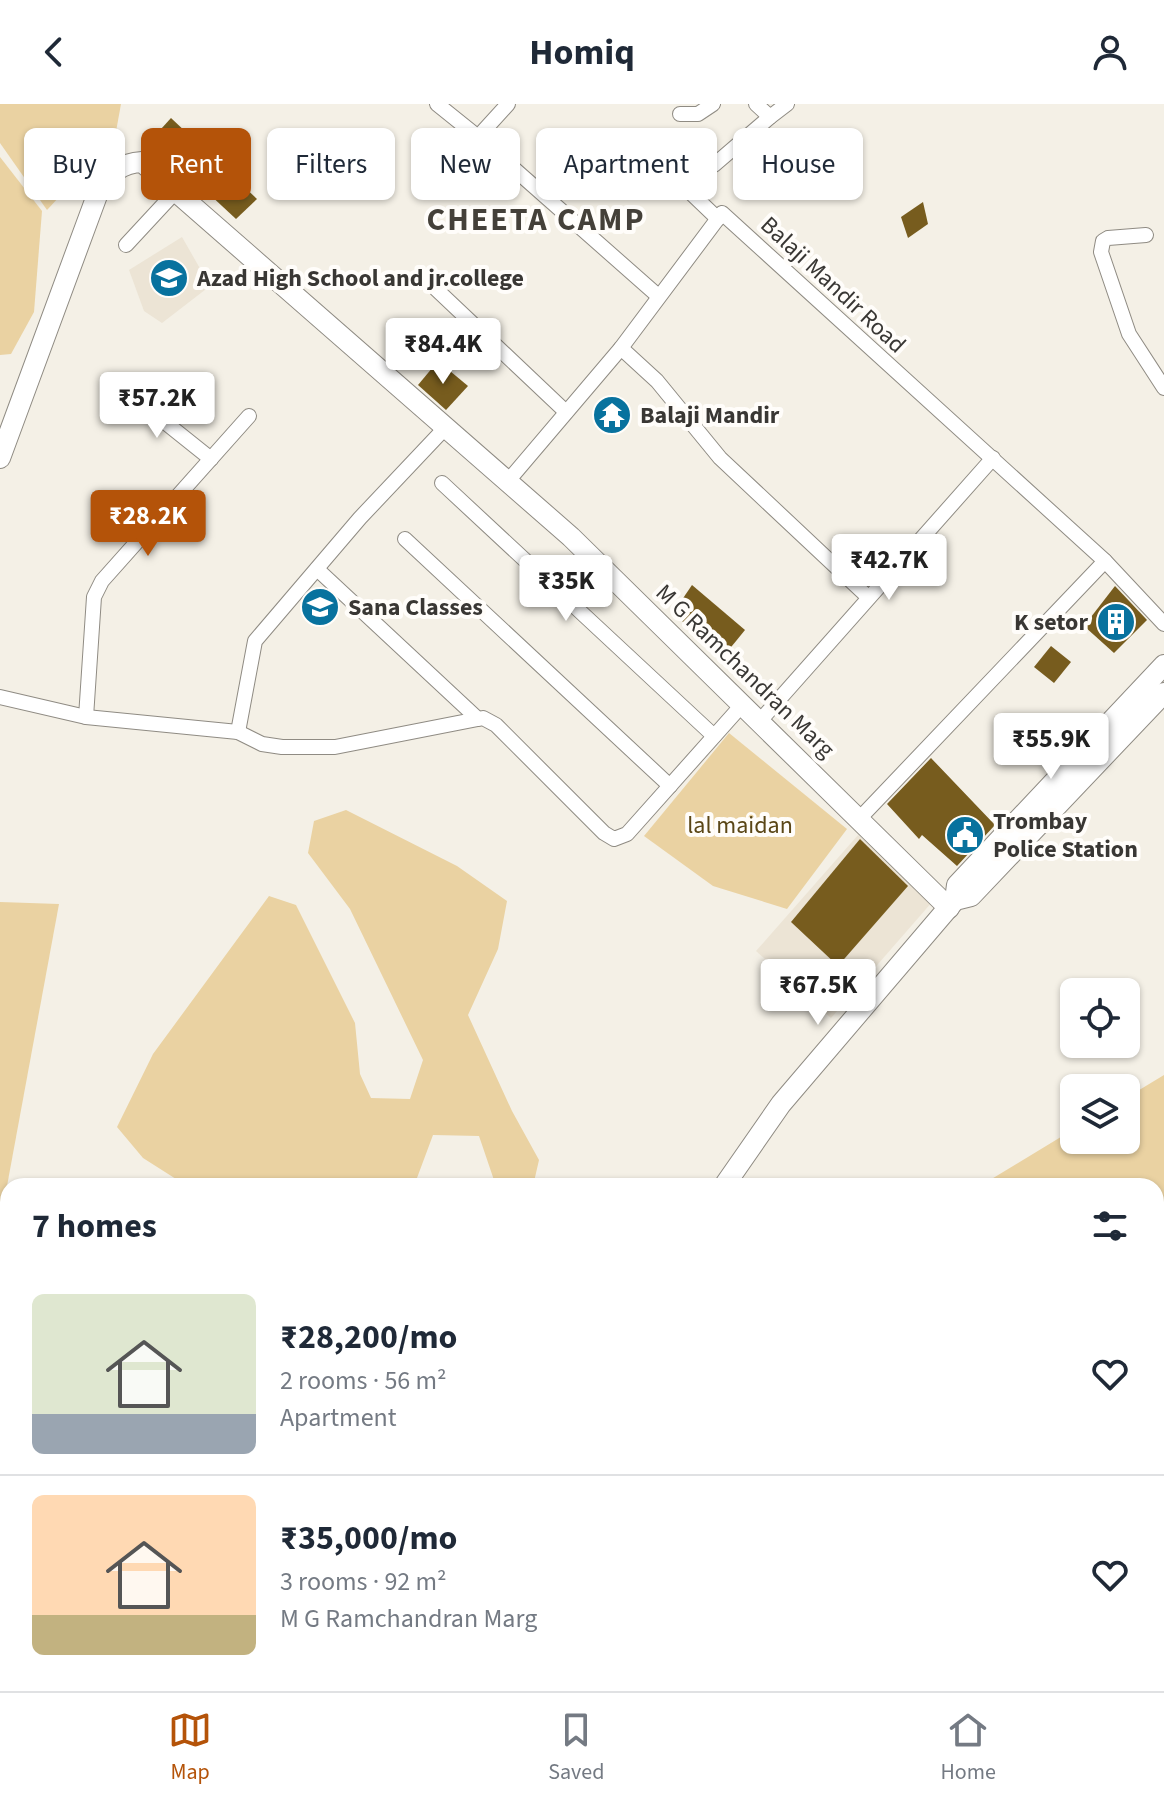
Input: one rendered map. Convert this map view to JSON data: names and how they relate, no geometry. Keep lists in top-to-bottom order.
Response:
{
  "streets": {
    "street": ["Balaji Mandir Road", "M G Ramchandran Marg"]
  },
  "districts": ["CHEETA CAMP"],
  "parks": ["lal maidan"],
  "places": {
    "school or university": ["Azad High School and jr.college", "Sana Classes"],
    "temple": ["Balaji Mandir"],
    "building": ["K setor"],
    "public building": ["Trombay Police Station"]
  },
  "page": {
    "header": "Homiq",
    "chip": [
      "Buy",
      "Rent",
      "Filters",
      "New",
      "Apartment",
      "House"
    ],
    "price": [
      "₹84.4K",
      "₹57.2K",
      "₹28.2K",
      "₹42.7K",
      "₹35K",
      "₹55.9K",
      "₹67.5K"
    ],
    "heading": "7 homes",
    "list": [
      {
        "name": "₹28,200/mo",
        "note": "2 rooms · 56 m² · Apartment"
      },
      {
        "name": "₹35,000/mo",
        "note": "3 rooms · 92 m² · M G Ramchandran Marg"
      }
    ],
    "tabs": ["Map", "Saved", "Home"]
  }
}
